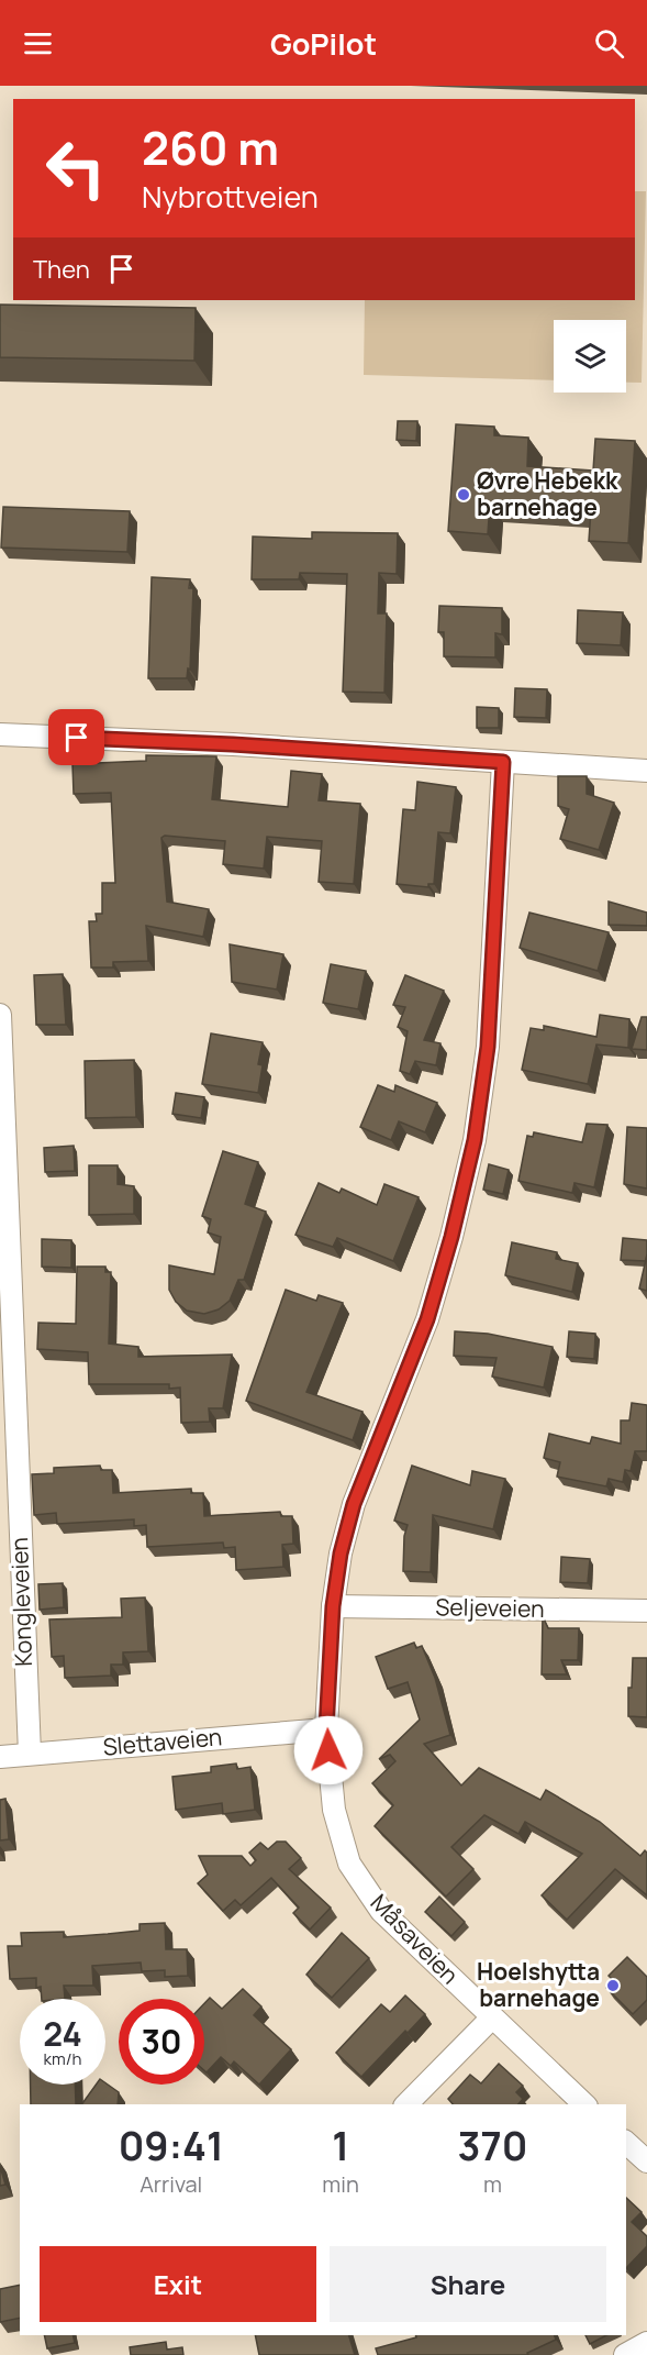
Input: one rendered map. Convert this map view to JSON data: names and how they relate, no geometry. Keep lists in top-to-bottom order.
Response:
{
  "streets": {
    "street": [
      "Kongleveien",
      "Seljeveien",
      "Slettaveien",
      "Måsaveien"
    ]
  },
  "crossings": [
    ["Kongleveien", "Slettaveien"],
    ["Seljeveien", "Måsaveien"],
    ["Slettaveien", "Måsaveien"]
  ],
  "places": ["Øvre Hebekk barnehage", "Hoelshytta barnehage"],
  "page": {
    "header": "GoPilot",
    "turn": ["260 m", "Nybrottveien"],
    "then": "Then",
    "speed": "24 km/h",
    "limit": "30",
    "eta": [
      "09:41",
      "Arrival",
      "1",
      "min",
      "370",
      "m"
    ],
    "buttons": ["Exit", "Share"]
  }
}
